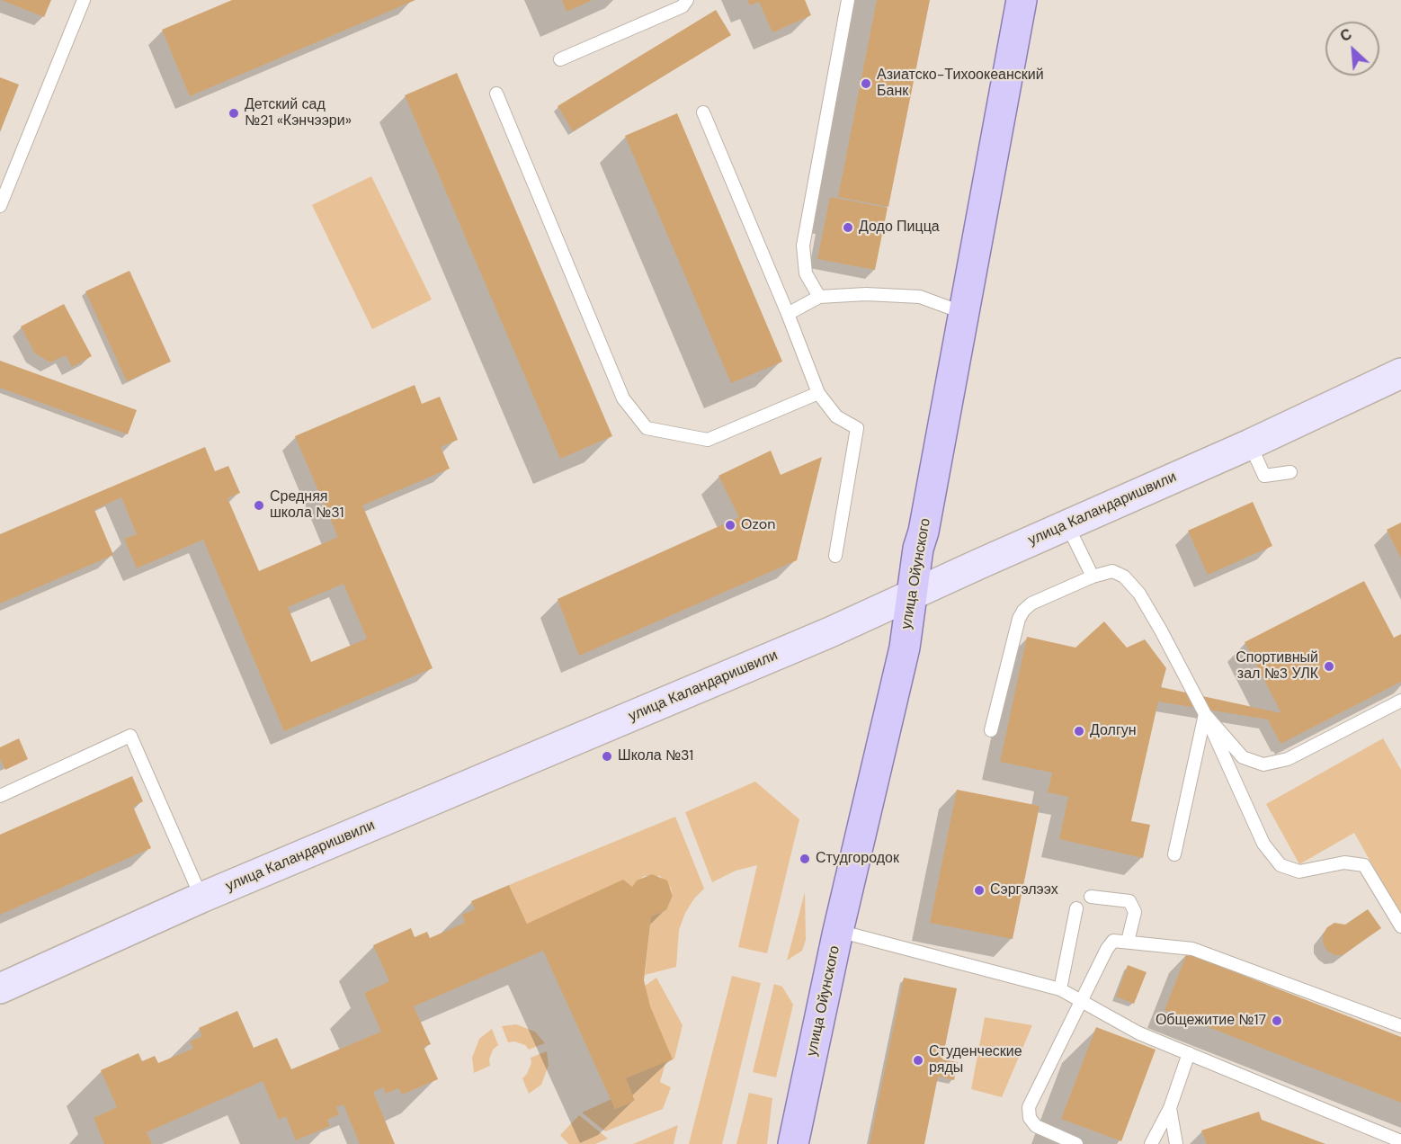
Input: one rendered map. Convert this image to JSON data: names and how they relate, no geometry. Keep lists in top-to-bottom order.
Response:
{
  "streets": {
    "main road": ["улица Ойунского"],
    "street": ["улица Каландаришвили"]
  },
  "crossings": [
    ["улица Каландаришвили", "улица Ойунского"]
  ],
  "places": [
    "Азиатско-Тихоокеанский Банк",
    "Детский сад №21 «Кэнчээри»",
    "Додо Пицца",
    "Средняя школа №31",
    "Ozon",
    "Спортивный зал №3 УЛК",
    "Долгун",
    "Школа №31",
    "Студгородок",
    "Сэргэлээх",
    "Общежитие №17",
    "Студенческие ряды"
  ],
  "north": "top left"
}
